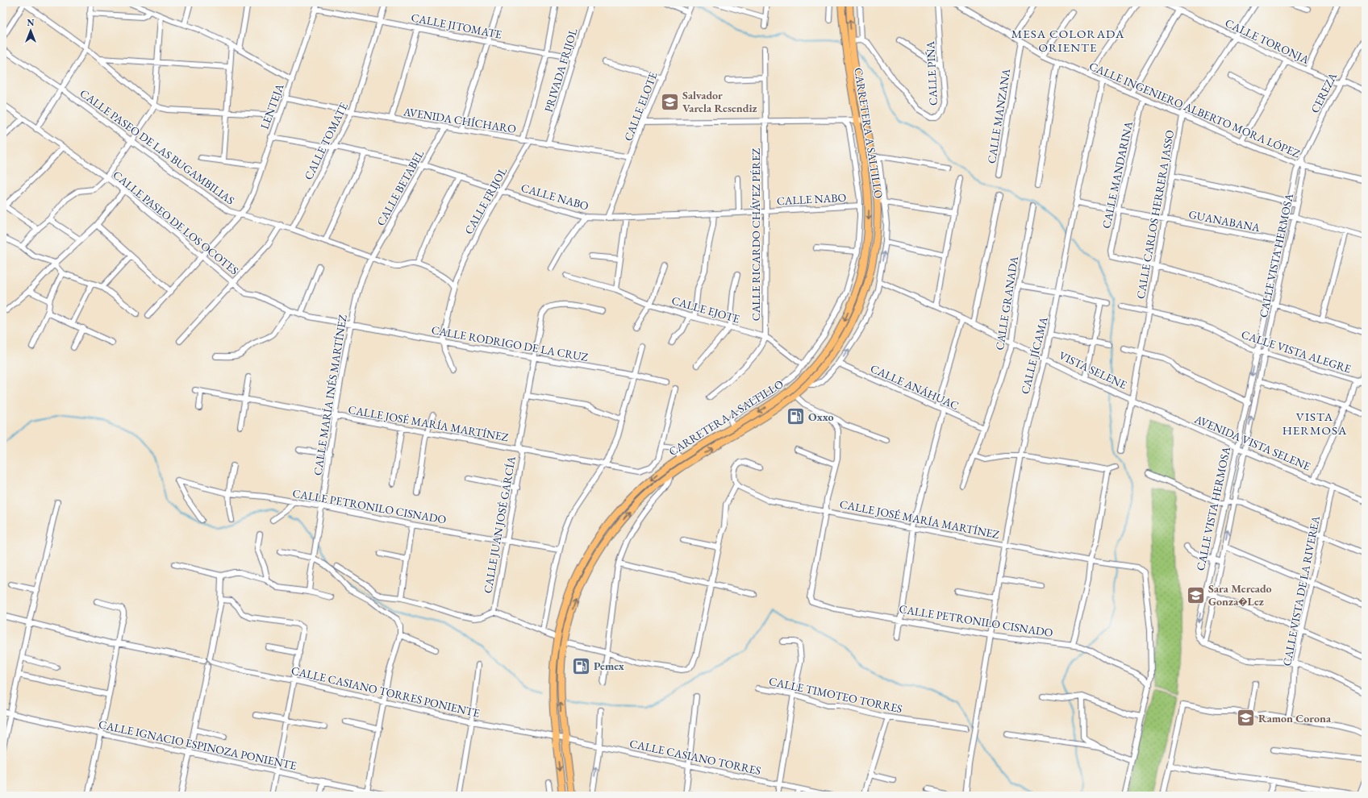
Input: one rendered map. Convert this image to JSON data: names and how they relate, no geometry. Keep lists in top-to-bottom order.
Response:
{
  "streets": {
    "main road": ["CARRETERA A SALTILLO"],
    "street": [
      "CALLE JITOMATE",
      "CALLE TORONJA",
      "PRIVADA FRIJOL",
      "CALLE PIÑA",
      "CEREZA",
      "LENTEJA",
      "CALLE ELOTE",
      "CALLE INGENIERO ALBERTO MORA LÓPEZ",
      "CALLE MANZANA",
      "AVENIDA CHÍCHARO",
      "CALLE TOMATE",
      "CALLE PASEO DE LAS BUGAMBILIAS",
      "CALLE MANDARINA",
      "CALLE BETABEL",
      "CALLE NABO",
      "CALLE FRIJOL",
      "CALLE CARLOS HERRERA JASSO",
      "GUANABANA",
      "CALLE PASEO DE LOS OCOTES",
      "CALLE RICARDO CHÁVEZ PÉREZ",
      "CALLE VISTA HERMOSA",
      "CALLE GRANADA",
      "CALLE EJOTE",
      "CALLE RODRIGO DE LA CRUZ",
      "CALLE VISTA ALEGRE",
      "CALLE JÍCAMA",
      "VISTA SELENE",
      "CALLE ANÁHUAC",
      "CALLE MARÍA INÉS MARTÍNEZ",
      "CALLE JOSÉ MARÍA MARTÍNEZ",
      "AVENIDA VISTA SELENE",
      "CALLE PETRONILO CISNADO",
      "CALLE JUAN JOSÉ GARCÍA",
      "CALLE VISTA DE LA RIVEREA",
      "CALLE CASIANO TORRES PONIENTE",
      "CALLE TIMOTEO TORRES",
      "CALLE IGNACIO ESPINOZA PONIENTE",
      "CALLE CASIANO TORRES"
    ]
  },
  "crossings": [
    ["CALLE JITOMATE", "PRIVADA FRIJOL"],
    ["CALLE JITOMATE", "LENTEJA"],
    ["CALLE JITOMATE", "CALLE TOMATE"],
    ["CALLE TORONJA", "CEREZA"],
    ["CALLE TORONJA", "CALLE CARLOS HERRERA JASSO"],
    ["PRIVADA FRIJOL", "AVENIDA CHÍCHARO"],
    ["CEREZA", "CALLE INGENIERO ALBERTO MORA LÓPEZ"],
    ["CEREZA", "CALLE VISTA HERMOSA"],
    ["LENTEJA", "AVENIDA CHÍCHARO"],
    ["LENTEJA", "CALLE PASEO DE LAS BUGAMBILIAS"],
    ["LENTEJA", "CALLE NABO"],
    ["LENTEJA", "CALLE PASEO DE LOS OCOTES"],
    ["CALLE ELOTE", "AVENIDA CHÍCHARO"],
    ["CALLE ELOTE", "CALLE NABO"],
    ["CALLE INGENIERO ALBERTO MORA LÓPEZ", "CALLE MANZANA"],
    ["CALLE INGENIERO ALBERTO MORA LÓPEZ", "CALLE MANDARINA"],
    ["CALLE INGENIERO ALBERTO MORA LÓPEZ", "CALLE CARLOS HERRERA JASSO"],
    ["CALLE INGENIERO ALBERTO MORA LÓPEZ", "CALLE VISTA HERMOSA"],
    ["CALLE INGENIERO ALBERTO MORA LÓPEZ", "CALLE JÍCAMA"],
    ["AVENIDA CHÍCHARO", "CALLE TOMATE"],
    ["AVENIDA CHÍCHARO", "CALLE BETABEL"],
    ["AVENIDA CHÍCHARO", "CALLE FRIJOL"],
    ["CARRETERA A SALTILLO", "CALLE CASIANO TORRES PONIENTE"],
    ["CARRETERA A SALTILLO", "CALLE CASIANO TORRES"],
    ["CALLE TOMATE", "CALLE PASEO DE LAS BUGAMBILIAS"],
    ["CALLE TOMATE", "CALLE NABO"],
    ["CALLE PASEO DE LAS BUGAMBILIAS", "CALLE BETABEL"],
    ["CALLE PASEO DE LAS BUGAMBILIAS", "CALLE MARÍA INÉS MARTÍNEZ"],
    ["CALLE MANDARINA", "CALLE CARLOS HERRERA JASSO"],
    ["CALLE MANDARINA", "GUANABANA"],
    ["CALLE BETABEL", "CALLE NABO"],
    ["CALLE BETABEL", "CALLE MARÍA INÉS MARTÍNEZ"],
    ["CALLE NABO", "CALLE FRIJOL"],
    ["CALLE NABO", "CALLE RICARDO CHÁVEZ PÉREZ"],
    ["CALLE FRIJOL", "CALLE RODRIGO DE LA CRUZ"],
    ["CALLE CARLOS HERRERA JASSO", "GUANABANA"],
    ["CALLE CARLOS HERRERA JASSO", "CALLE VISTA ALEGRE"],
    ["CALLE CARLOS HERRERA JASSO", "VISTA SELENE"],
    ["CALLE CARLOS HERRERA JASSO", "AVENIDA VISTA SELENE"],
    ["GUANABANA", "CALLE VISTA HERMOSA"],
    ["GUANABANA", "CALLE JÍCAMA"],
    ["CALLE PASEO DE LOS OCOTES", "CALLE RODRIGO DE LA CRUZ"],
    ["CALLE PASEO DE LOS OCOTES", "CALLE MARÍA INÉS MARTÍNEZ"],
    ["CALLE RICARDO CHÁVEZ PÉREZ", "CALLE EJOTE"],
    ["CALLE VISTA HERMOSA", "CALLE VISTA ALEGRE"],
    ["CALLE VISTA HERMOSA", "AVENIDA VISTA SELENE"],
    ["CALLE GRANADA", "VISTA SELENE"],
    ["CALLE GRANADA", "CALLE ANÁHUAC"],
    ["CALLE RODRIGO DE LA CRUZ", "CALLE MARÍA INÉS MARTÍNEZ"],
    ["CALLE RODRIGO DE LA CRUZ", "CALLE JUAN JOSÉ GARCÍA"],
    ["CALLE JÍCAMA", "VISTA SELENE"],
    ["CALLE JÍCAMA", "CALLE JOSÉ MARÍA MARTÍNEZ"],
    ["CALLE JÍCAMA", "CALLE PETRONILO CISNADO"],
    ["VISTA SELENE", "AVENIDA VISTA SELENE"],
    ["CALLE MARÍA INÉS MARTÍNEZ", "CALLE JOSÉ MARÍA MARTÍNEZ"],
    ["CALLE MARÍA INÉS MARTÍNEZ", "CALLE PETRONILO CISNADO"],
    ["CALLE JOSÉ MARÍA MARTÍNEZ", "CALLE PETRONILO CISNADO"],
    ["CALLE JOSÉ MARÍA MARTÍNEZ", "CALLE JUAN JOSÉ GARCÍA"],
    ["AVENIDA VISTA SELENE", "CALLE VISTA DE LA RIVEREA"],
    ["CALLE PETRONILO CISNADO", "CALLE JUAN JOSÉ GARCÍA"],
    ["CALLE CASIANO TORRES PONIENTE", "CALLE CASIANO TORRES"]
  ],
  "districts": ["MESA COLORADA ORIENTE", "VISTA HERMOSA"],
  "places": {
    "school or university": ["Salvador Varela Resendiz", "Sara Mercado Gonza�Lez", "Ramon Corona"],
    "fuel station": ["Oxxo", "Pemex"]
  },
  "north": "top"
}
